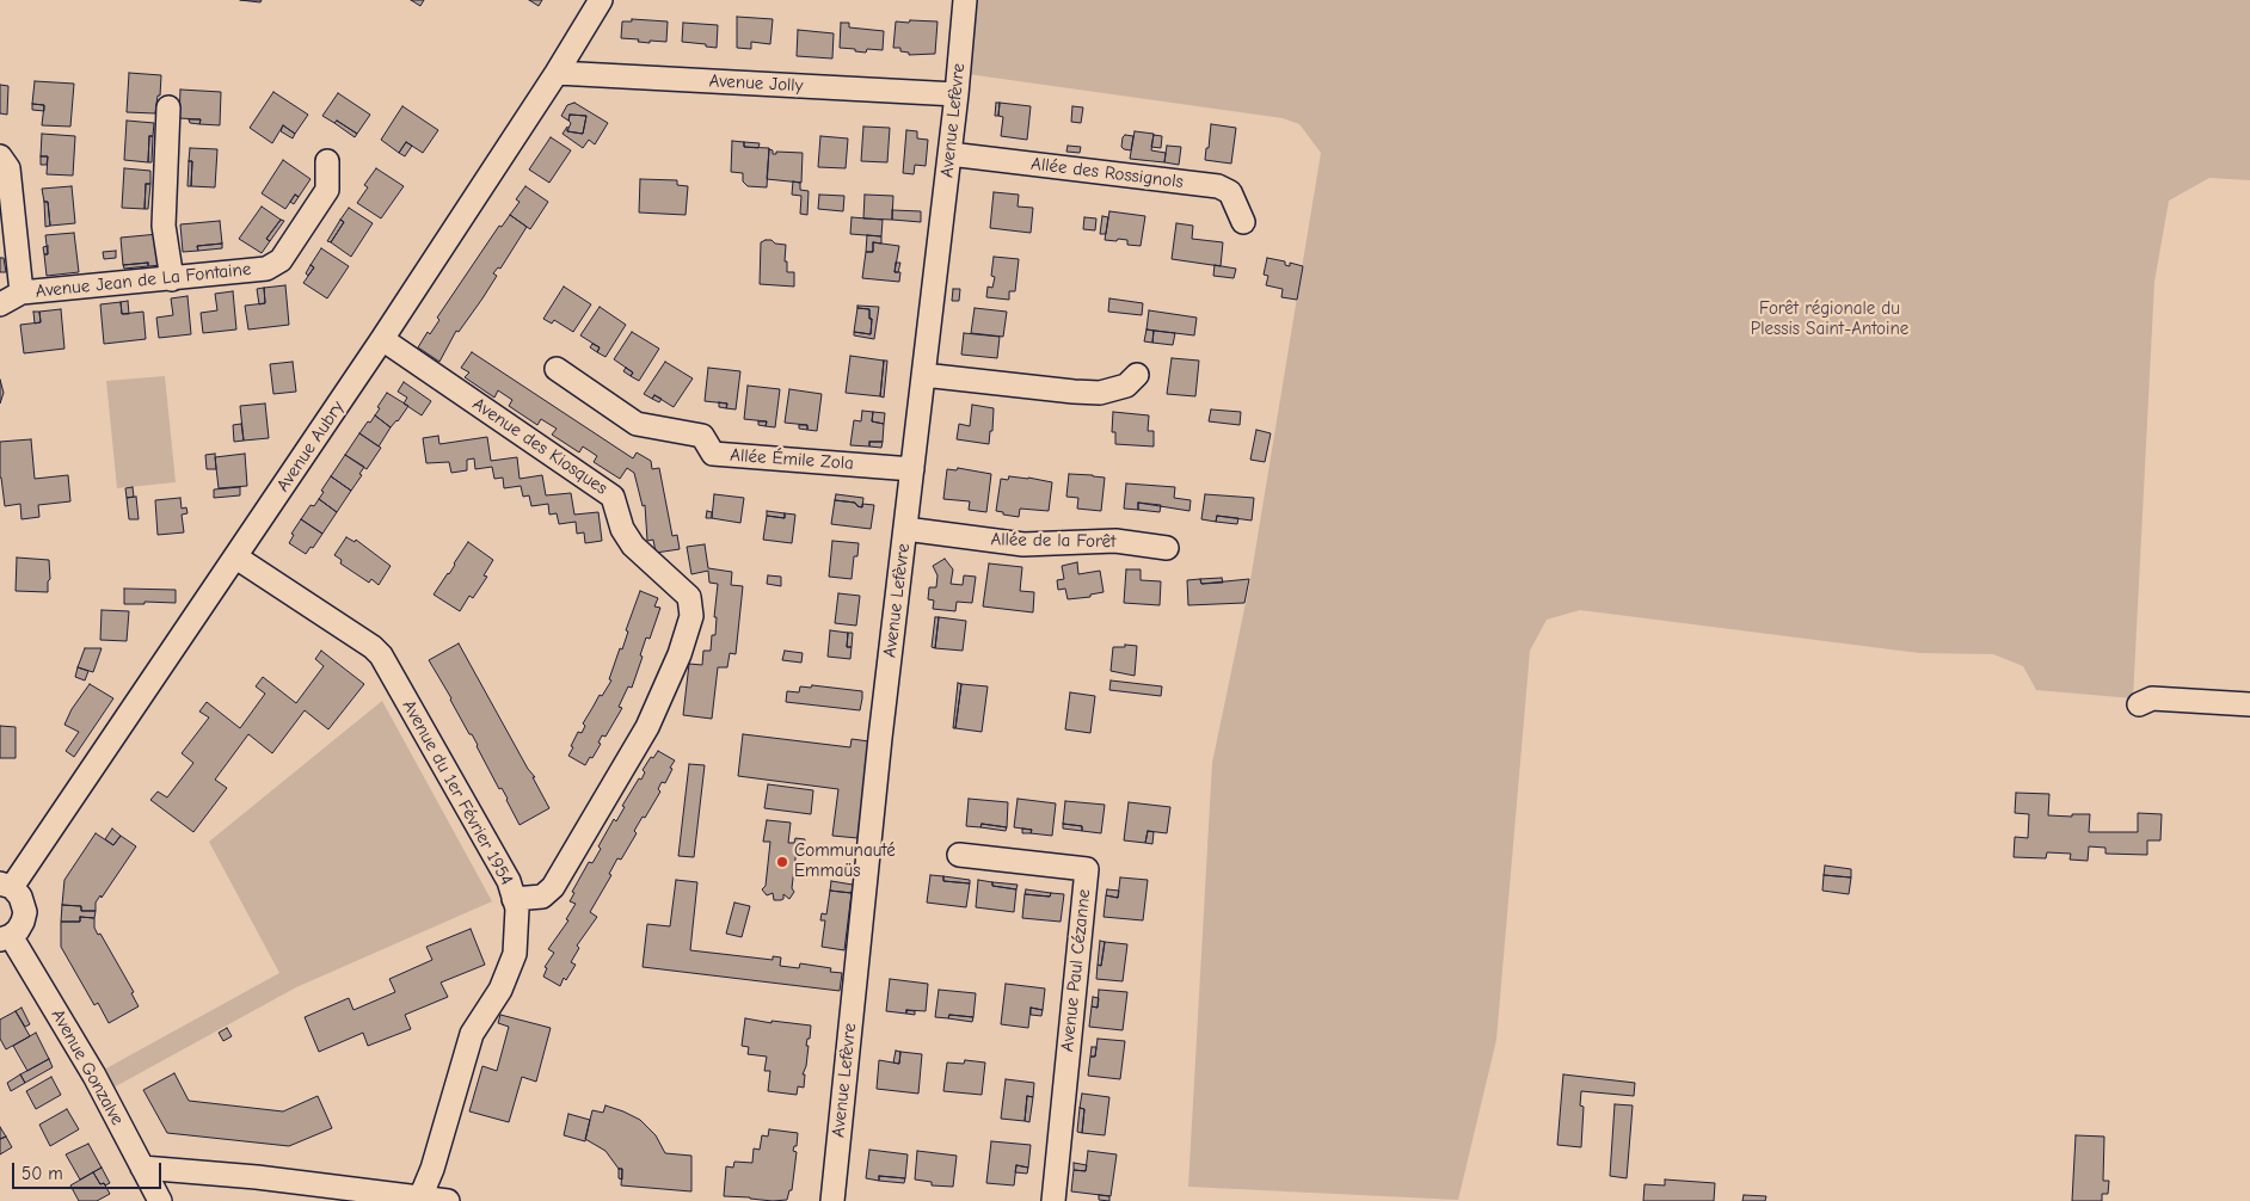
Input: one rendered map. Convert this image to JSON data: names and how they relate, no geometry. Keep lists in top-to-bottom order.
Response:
{
  "streets": {
    "street": [
      "Avenue Jolly",
      "Avenue Lefèvre",
      "Allée des Rossignols",
      "Avenue Jean de La Fontaine",
      "Avenue Aubry",
      "Avenue des Kiosques",
      "Allée Émile Zola",
      "Allée de la Forêt",
      "Avenue du 1er Février 1954",
      "Avenue Paul Cézanne",
      "Avenue Gonzalve"
    ]
  },
  "crossings": [
    ["Avenue Jolly", "Avenue Lefèvre"],
    ["Avenue Jolly", "Avenue Aubry"],
    ["Avenue Lefèvre", "Allée des Rossignols"],
    ["Avenue Lefèvre", "Allée Émile Zola"],
    ["Avenue Lefèvre", "Allée de la Forêt"],
    ["Avenue Aubry", "Avenue des Kiosques"],
    ["Avenue Aubry", "Avenue du 1er Février 1954"],
    ["Avenue des Kiosques", "Avenue du 1er Février 1954"]
  ],
  "parks": ["Forêt régionale du Plessis Saint-Antoine"],
  "places": ["Communauté Emmaüs"],
  "scale_bar": "50 m"
}
